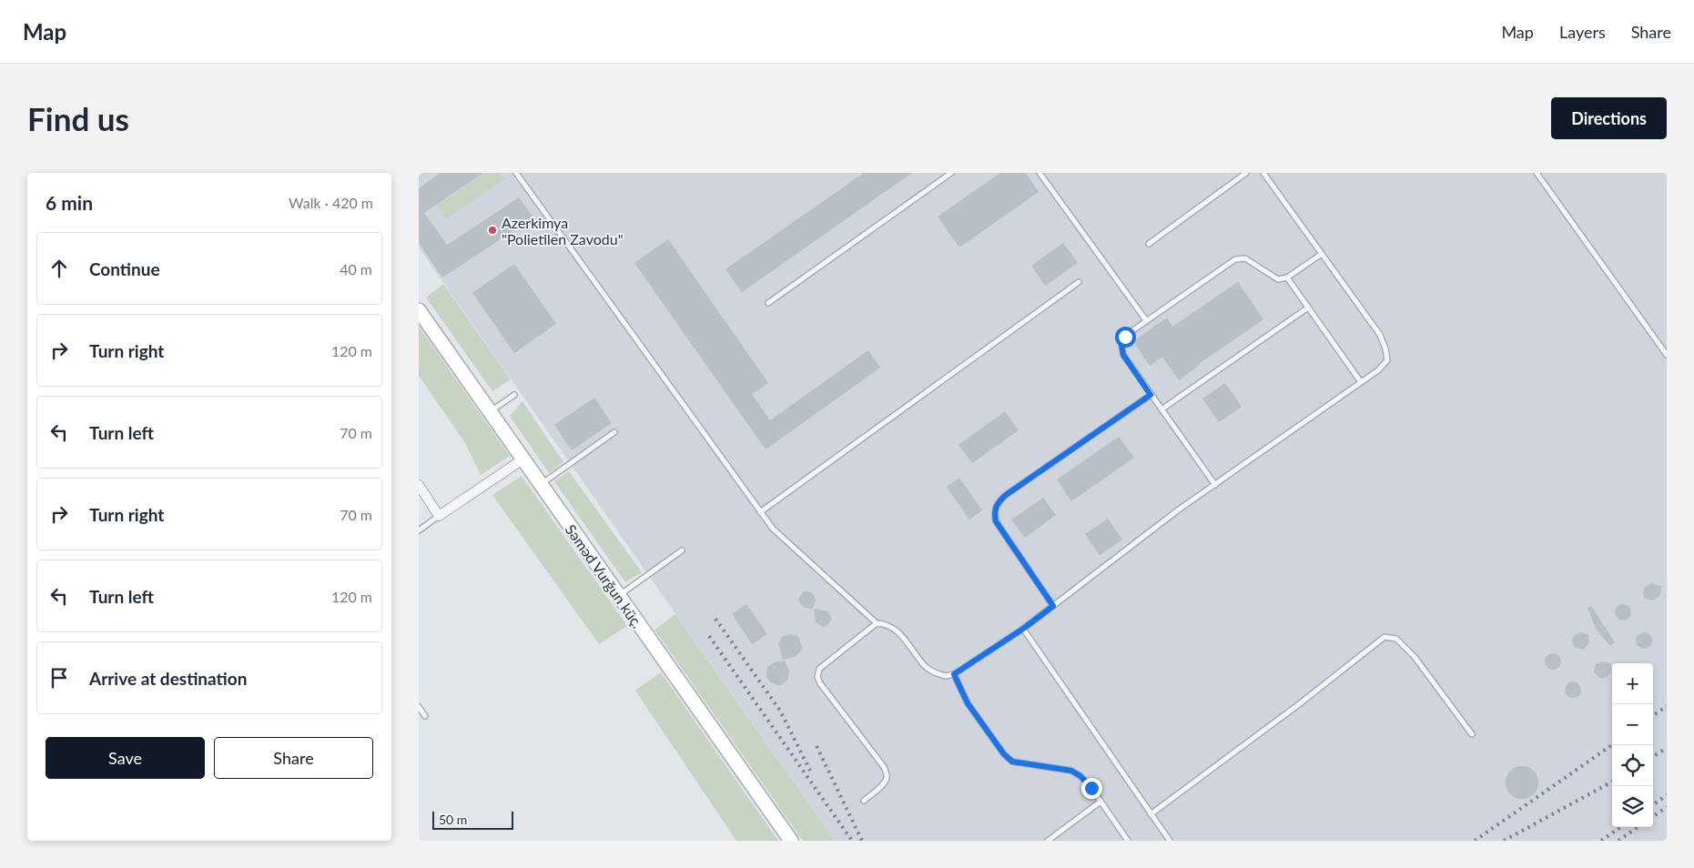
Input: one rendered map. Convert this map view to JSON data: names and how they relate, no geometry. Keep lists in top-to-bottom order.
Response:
{
  "streets": {
    "main road": ["Səməd Vurğun küç."]
  },
  "places": ["Azerkimya \"Polietilen Zavodu\""],
  "scale_bar": "50 m",
  "page": {
    "header": "Map",
    "nav": ["Map", "Layers", "Share"],
    "buttons": [
      "Directions",
      ["Save", "Share"]
    ],
    "title": "Find us",
    "heading": ["6 min", "Walk · 420 m"],
    "list": [
      ["Continue", "40 m"],
      ["Turn right", "120 m"],
      ["Turn left", "70 m"],
      ["Turn right", "70 m"],
      ["Turn left", "120 m"],
      "Arrive at destination"
    ],
    "map_buttons": ["+", "−"],
    "scale": "50 m"
  }
}
